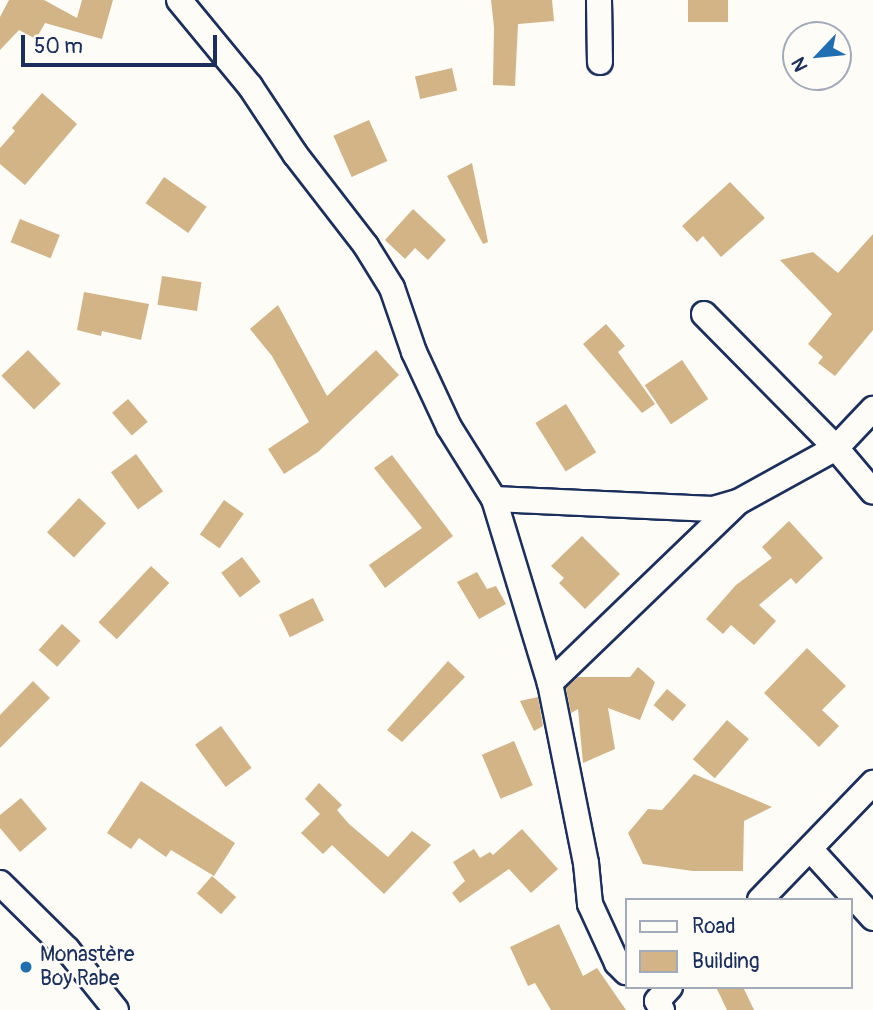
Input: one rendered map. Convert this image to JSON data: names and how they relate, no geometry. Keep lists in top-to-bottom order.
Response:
{
  "places": ["Monastère Boy Rabe"],
  "legend": ["Road", "Building"],
  "scale_bar": "50 m",
  "north": "bottom left"
}
